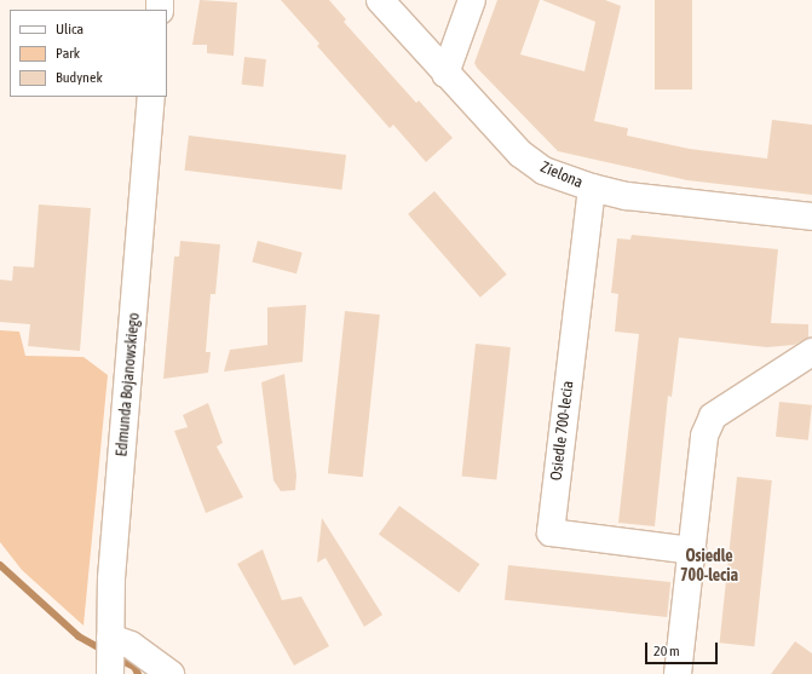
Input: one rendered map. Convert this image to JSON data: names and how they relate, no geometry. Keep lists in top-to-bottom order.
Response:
{
  "streets": {
    "street": ["Zielona", "Edmunda Bojanowskiego", "Osiedle 700-lecia"]
  },
  "crossings": [
    ["Zielona", "Osiedle 700-lecia"]
  ],
  "districts": ["Osiedle 700-lecia"],
  "legend": ["Ulica", "Park", "Budynek"],
  "scale_bar": "20 m"
}
